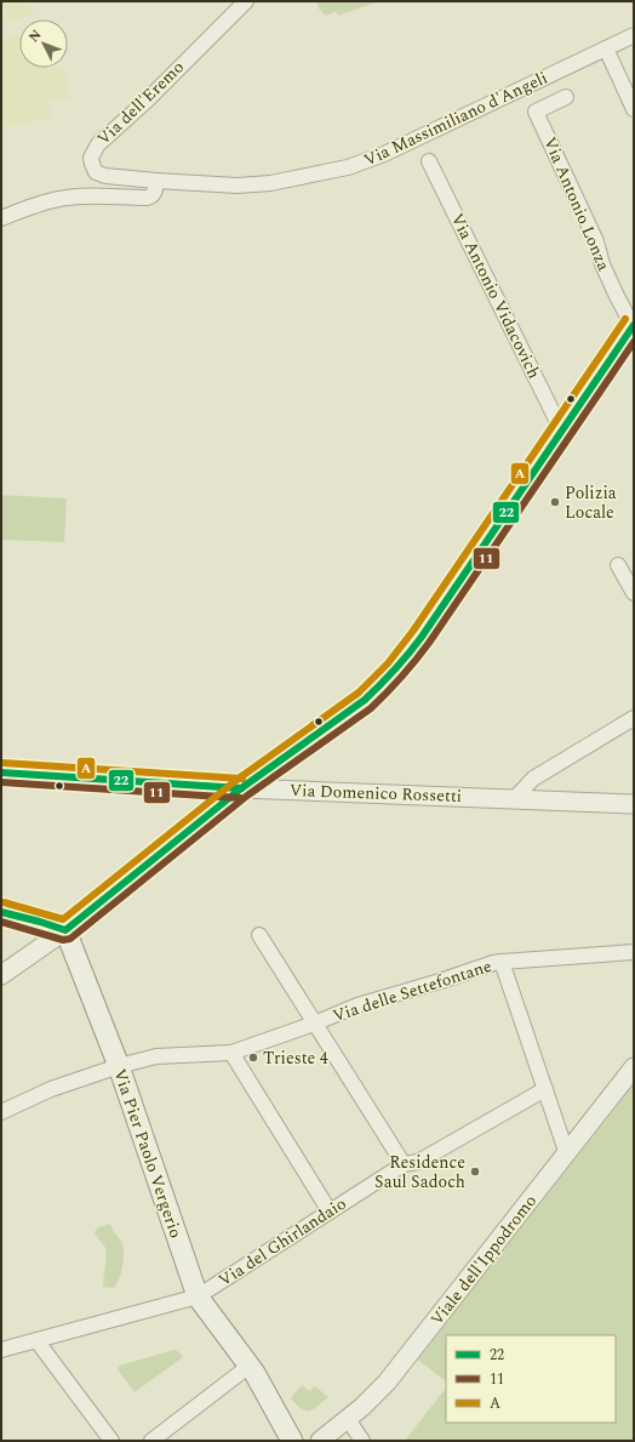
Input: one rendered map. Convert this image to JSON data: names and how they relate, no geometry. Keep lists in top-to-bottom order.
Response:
{
  "streets": {
    "main road": ["Via Domenico Rossetti", "Via Pier Paolo Vergerio"],
    "street": [
      "Via dell'Eremo",
      "Via Massimiliano d'Angeli",
      "Via Antonio Lonza",
      "Via Antonio Vidacovich",
      "Via delle Settefontane",
      "Via del Ghirlandaio",
      "Viale dell'Ippodromo"
    ]
  },
  "crossings": [
    ["Via dell'Eremo", "Via Massimiliano d'Angeli"],
    ["Via delle Settefontane", "Via Pier Paolo Vergerio"],
    ["Via Pier Paolo Vergerio", "Via del Ghirlandaio"]
  ],
  "places": ["Polizia Locale", "Trieste 4", "Residence Saul Sadoch"],
  "lines": ["transit line A", "transit line 22", "transit line 11"],
  "legend": ["22", "11", "A"],
  "north": "top left"
}
